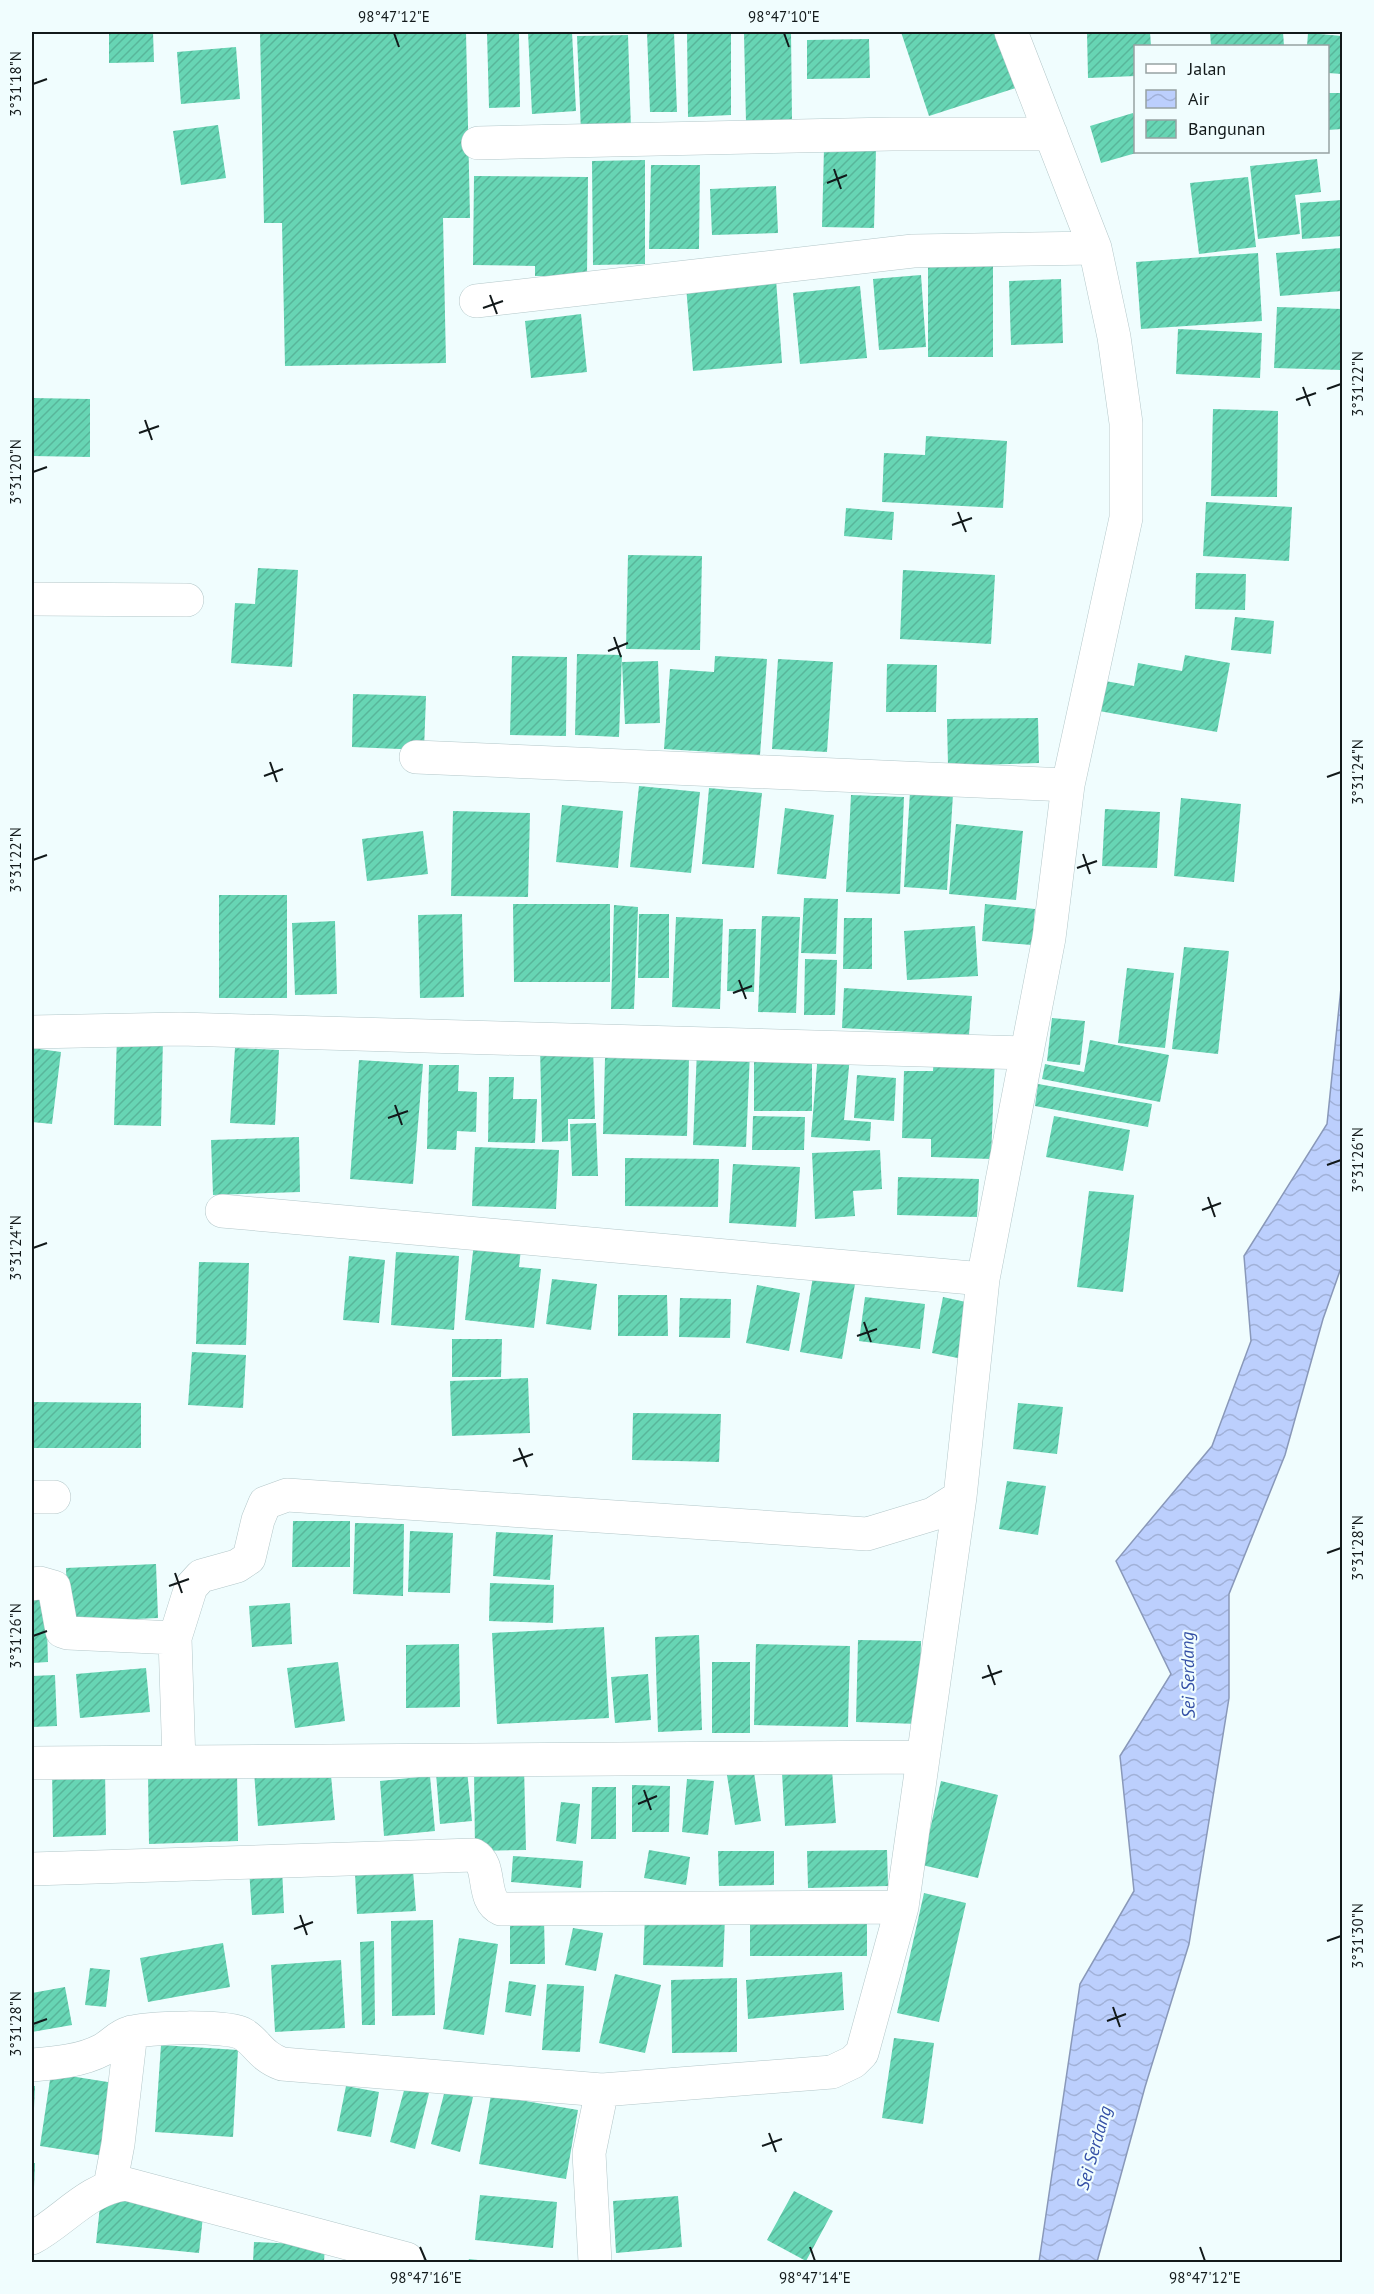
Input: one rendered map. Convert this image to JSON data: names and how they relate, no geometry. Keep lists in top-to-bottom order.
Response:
{
  "water": ["Sei Serdang"],
  "legend": ["Jalan", "Air", "Bangunan"],
  "coordinates": [
    "98°47'12\"E",
    "98°47'10\"E",
    "3°31'18\"N",
    "3°31'22\"N",
    "3°31'20\"N",
    "3°31'24\"N",
    "3°31'26\"N",
    "3°31'28\"N",
    "3°31'30\"N",
    "98°47'16\"E",
    "98°47'14\"E"
  ]
}
